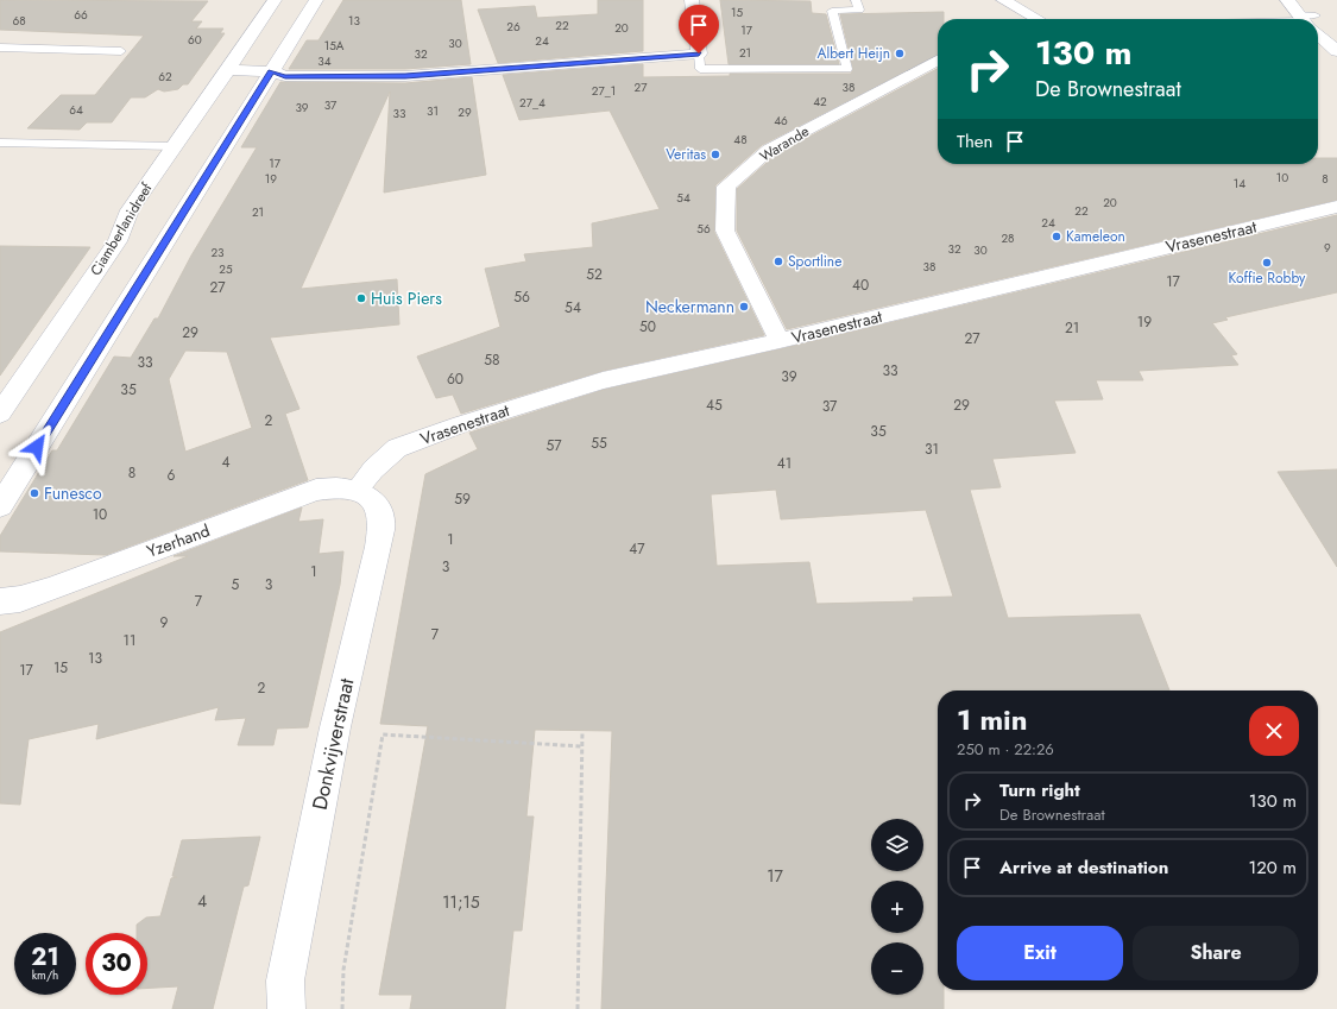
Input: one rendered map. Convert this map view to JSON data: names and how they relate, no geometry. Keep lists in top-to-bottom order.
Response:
{
  "streets": {
    "street": [
      "Warande",
      "Ciamberlanidreef",
      "Vrasenestraat",
      "Yzerhand",
      "Donkvijverstraat"
    ]
  },
  "crossings": [
    ["Warande", "Vrasenestraat"],
    ["Vrasenestraat", "Yzerhand"],
    ["Vrasenestraat", "Donkvijverstraat"],
    ["Yzerhand", "Donkvijverstraat"]
  ],
  "places": [
    "Albert Heijn",
    "Veritas",
    "Kameleon",
    "Sportline",
    "Koffie Robby",
    "Huis Piers",
    "Neckermann",
    "Funesco"
  ],
  "house_numbers": [
    "15",
    "66",
    "68",
    "13",
    "22",
    "26",
    "20",
    "17",
    "60",
    "24",
    "30",
    "15A",
    "21",
    "32",
    "34",
    "62",
    "27",
    "38",
    "27_1",
    "42",
    "27_4",
    "37",
    "39",
    "64",
    "31",
    "29",
    "33",
    "46",
    "48",
    "17",
    "10",
    "19",
    "8",
    "14",
    "54",
    "20",
    "22",
    "21",
    "24",
    "56",
    "28",
    "9",
    "32",
    "30",
    "23",
    "38",
    "25",
    "52",
    "17",
    "40",
    "27",
    "56",
    "54",
    "19",
    "50",
    "21",
    "29",
    "27",
    "58",
    "33",
    "33",
    "39",
    "60",
    "35",
    "45",
    "29",
    "37",
    "2",
    "35",
    "55",
    "57",
    "31",
    "4",
    "41",
    "8",
    "6",
    "59",
    "10",
    "1",
    "47",
    "3",
    "1",
    "5",
    "3",
    "7",
    "9",
    "7",
    "11",
    "13",
    "15",
    "17",
    "2",
    "17",
    "4",
    "11;15"
  ],
  "page": {
    "turn": ["130 m", "De Brownestraat"],
    "then": "Then",
    "heading": ["1 min", "250 m · 22:26"],
    "list": [
      {
        "name": "Turn right",
        "note": "De Brownestraat",
        "value": "130 m"
      },
      {
        "name": "Arrive at destination",
        "value": "120 m"
      }
    ],
    "map_buttons": ["+", "−"],
    "buttons": ["Exit", "Share"],
    "speed": "21 km/h",
    "limit": "30"
  }
}
